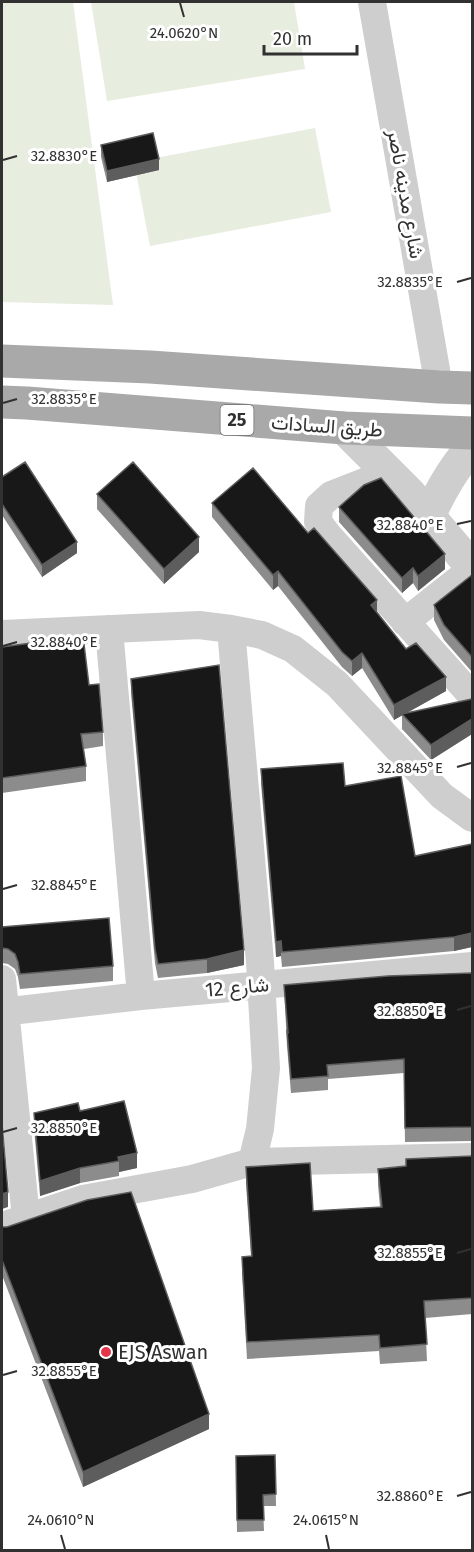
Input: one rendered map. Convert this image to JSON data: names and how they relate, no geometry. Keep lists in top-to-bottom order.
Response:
{
  "streets": {
    "main road": ["25", "طريق السادات"],
    "street": ["شارع مدينه ناصر", "شارع 12"]
  },
  "places": ["EJS Aswan"],
  "scale_bar": "20 m",
  "coordinates": [
    "24.0620°N",
    "32.8830°E",
    "32.8835°E",
    "32.8840°E",
    "32.8845°E",
    "32.8850°E",
    "32.8855°E",
    "32.8860°E",
    "24.0610°N",
    "24.0615°N"
  ]
}
